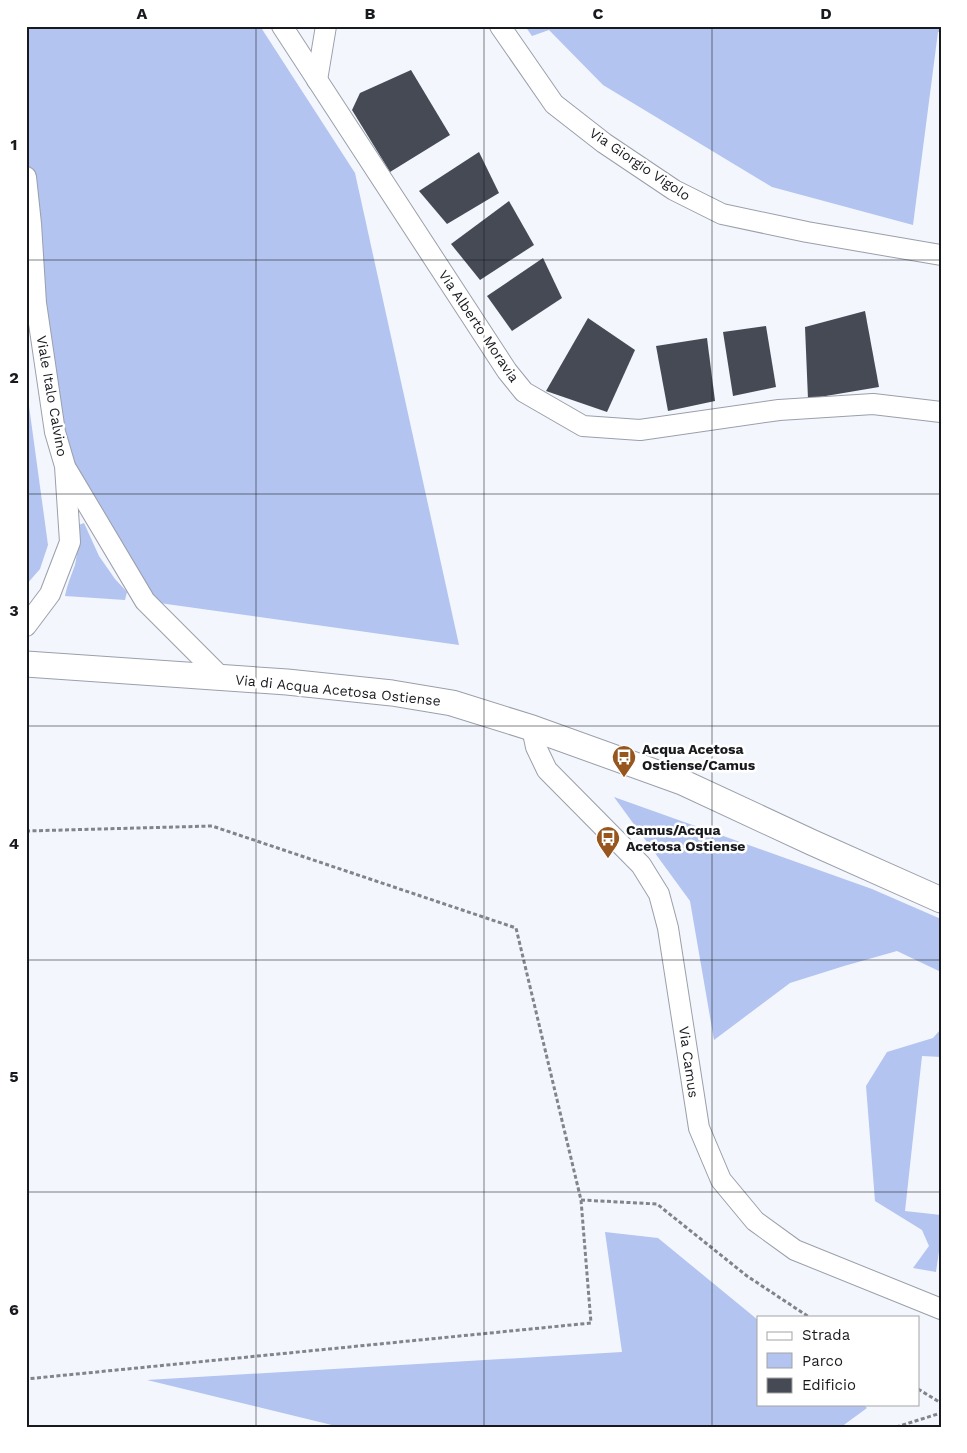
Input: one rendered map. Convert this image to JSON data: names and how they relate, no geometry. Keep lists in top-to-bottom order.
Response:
{
  "streets": {
    "street": [
      "Via Giorgio Vigolo",
      "Via Alberto Moravia",
      "Viale Italo Calvino",
      "Via di Acqua Acetosa Ostiense",
      "Via Camus"
    ]
  },
  "crossings": [
    ["Viale Italo Calvino", "Via di Acqua Acetosa Ostiense"],
    ["Via di Acqua Acetosa Ostiense", "Via Camus"]
  ],
  "places": {
    "bus stop": ["Acqua Acetosa Ostiense/Camus", "Camus/Acqua Acetosa Ostiense"]
  },
  "legend": ["Strada", "Parco", "Edificio"],
  "grid": {
    "columns": [
      "A",
      "B",
      "C",
      "D"
    ],
    "rows": [
      "1",
      "2",
      "3",
      "4",
      "5",
      "6"
    ]
  }
}
